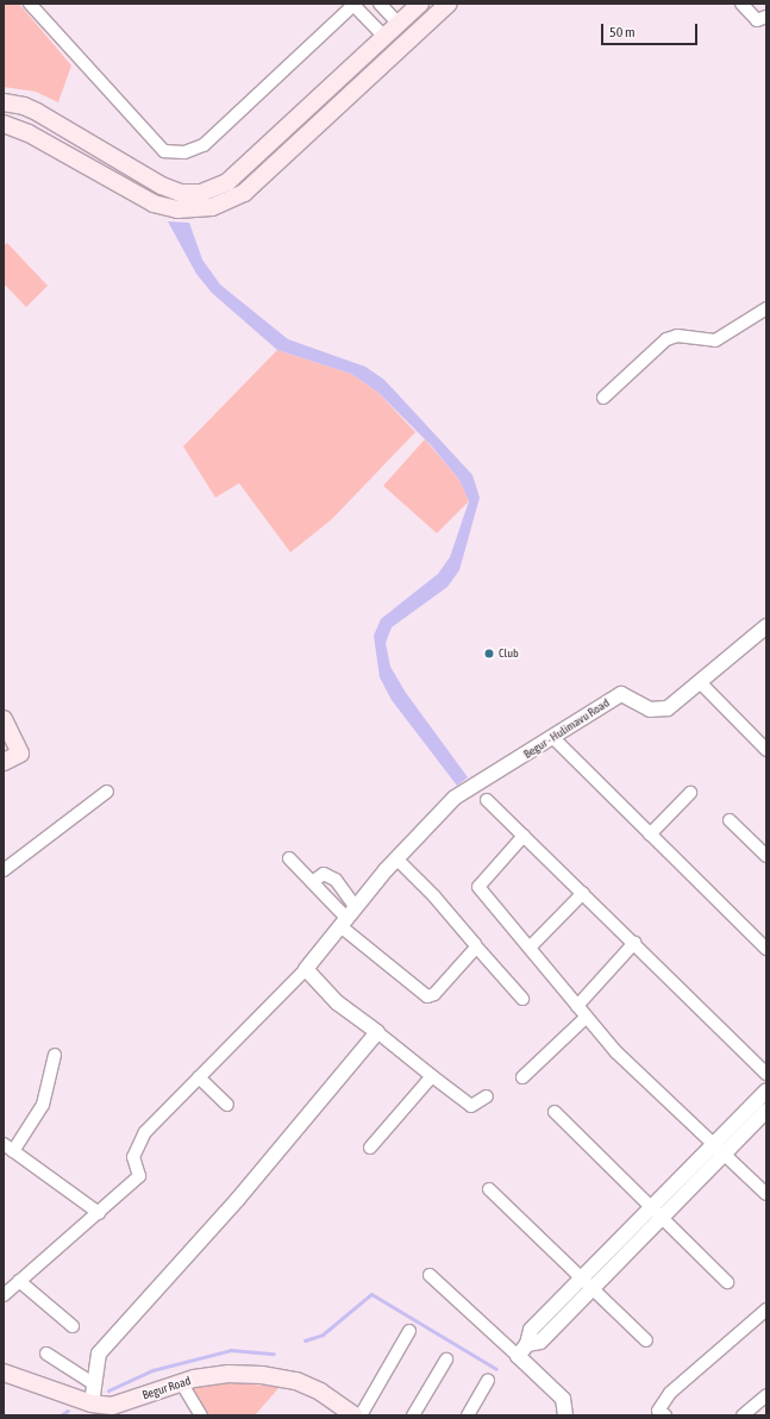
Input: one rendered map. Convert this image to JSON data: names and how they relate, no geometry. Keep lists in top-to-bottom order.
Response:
{
  "streets": {
    "main road": ["Begur Road"],
    "street": ["Begur - Hulimavu Road"]
  },
  "places": ["Club"],
  "scale_bar": "50 m"
}
